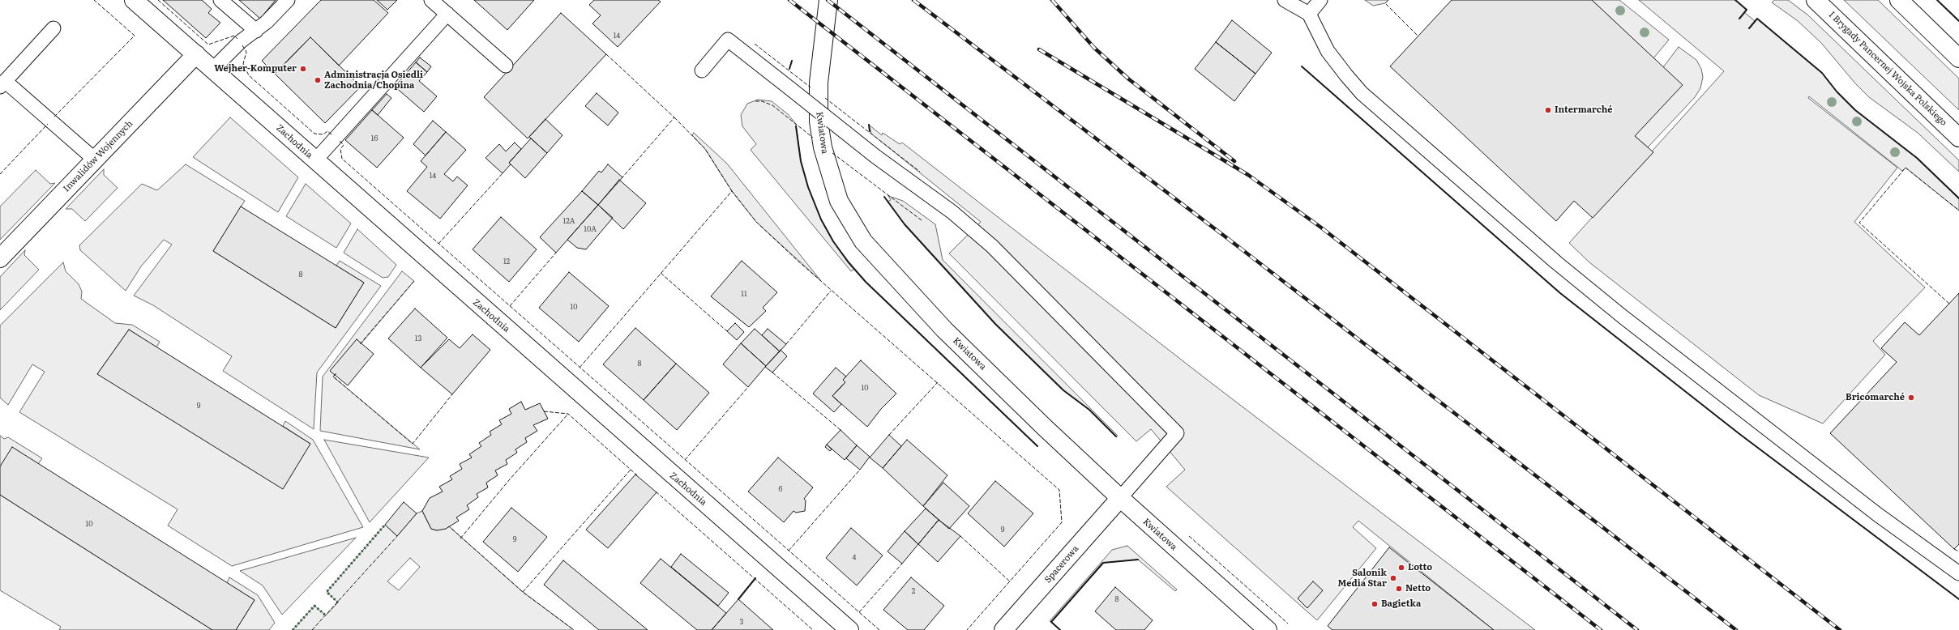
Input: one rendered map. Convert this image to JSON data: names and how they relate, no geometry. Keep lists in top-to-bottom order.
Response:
{
  "streets": {
    "street": [
      "I Brygady Pancernej Wojska Polskiego",
      "Kwiatowa",
      "Zachodnia",
      "Inwalidów Wojennych",
      "Spacerowa"
    ]
  },
  "crossings": [
    ["Kwiatowa", "Spacerowa"],
    ["Zachodnia", "Inwalidów Wojennych"]
  ],
  "places": [
    "Wejher-Komputer",
    "Administracja Osiedli Zachodnia/Chopina",
    "Intermarché",
    "Bricomarché",
    "Lotto",
    "Salonik Media Star",
    "Netto",
    "Bagietka"
  ],
  "house_numbers": [
    "14",
    "16",
    "14",
    "12A",
    "10A",
    "12",
    "8",
    "11",
    "10",
    "13",
    "8",
    "10",
    "9",
    "6",
    "10",
    "9",
    "9",
    "4",
    "2",
    "8",
    "3"
  ]
}
